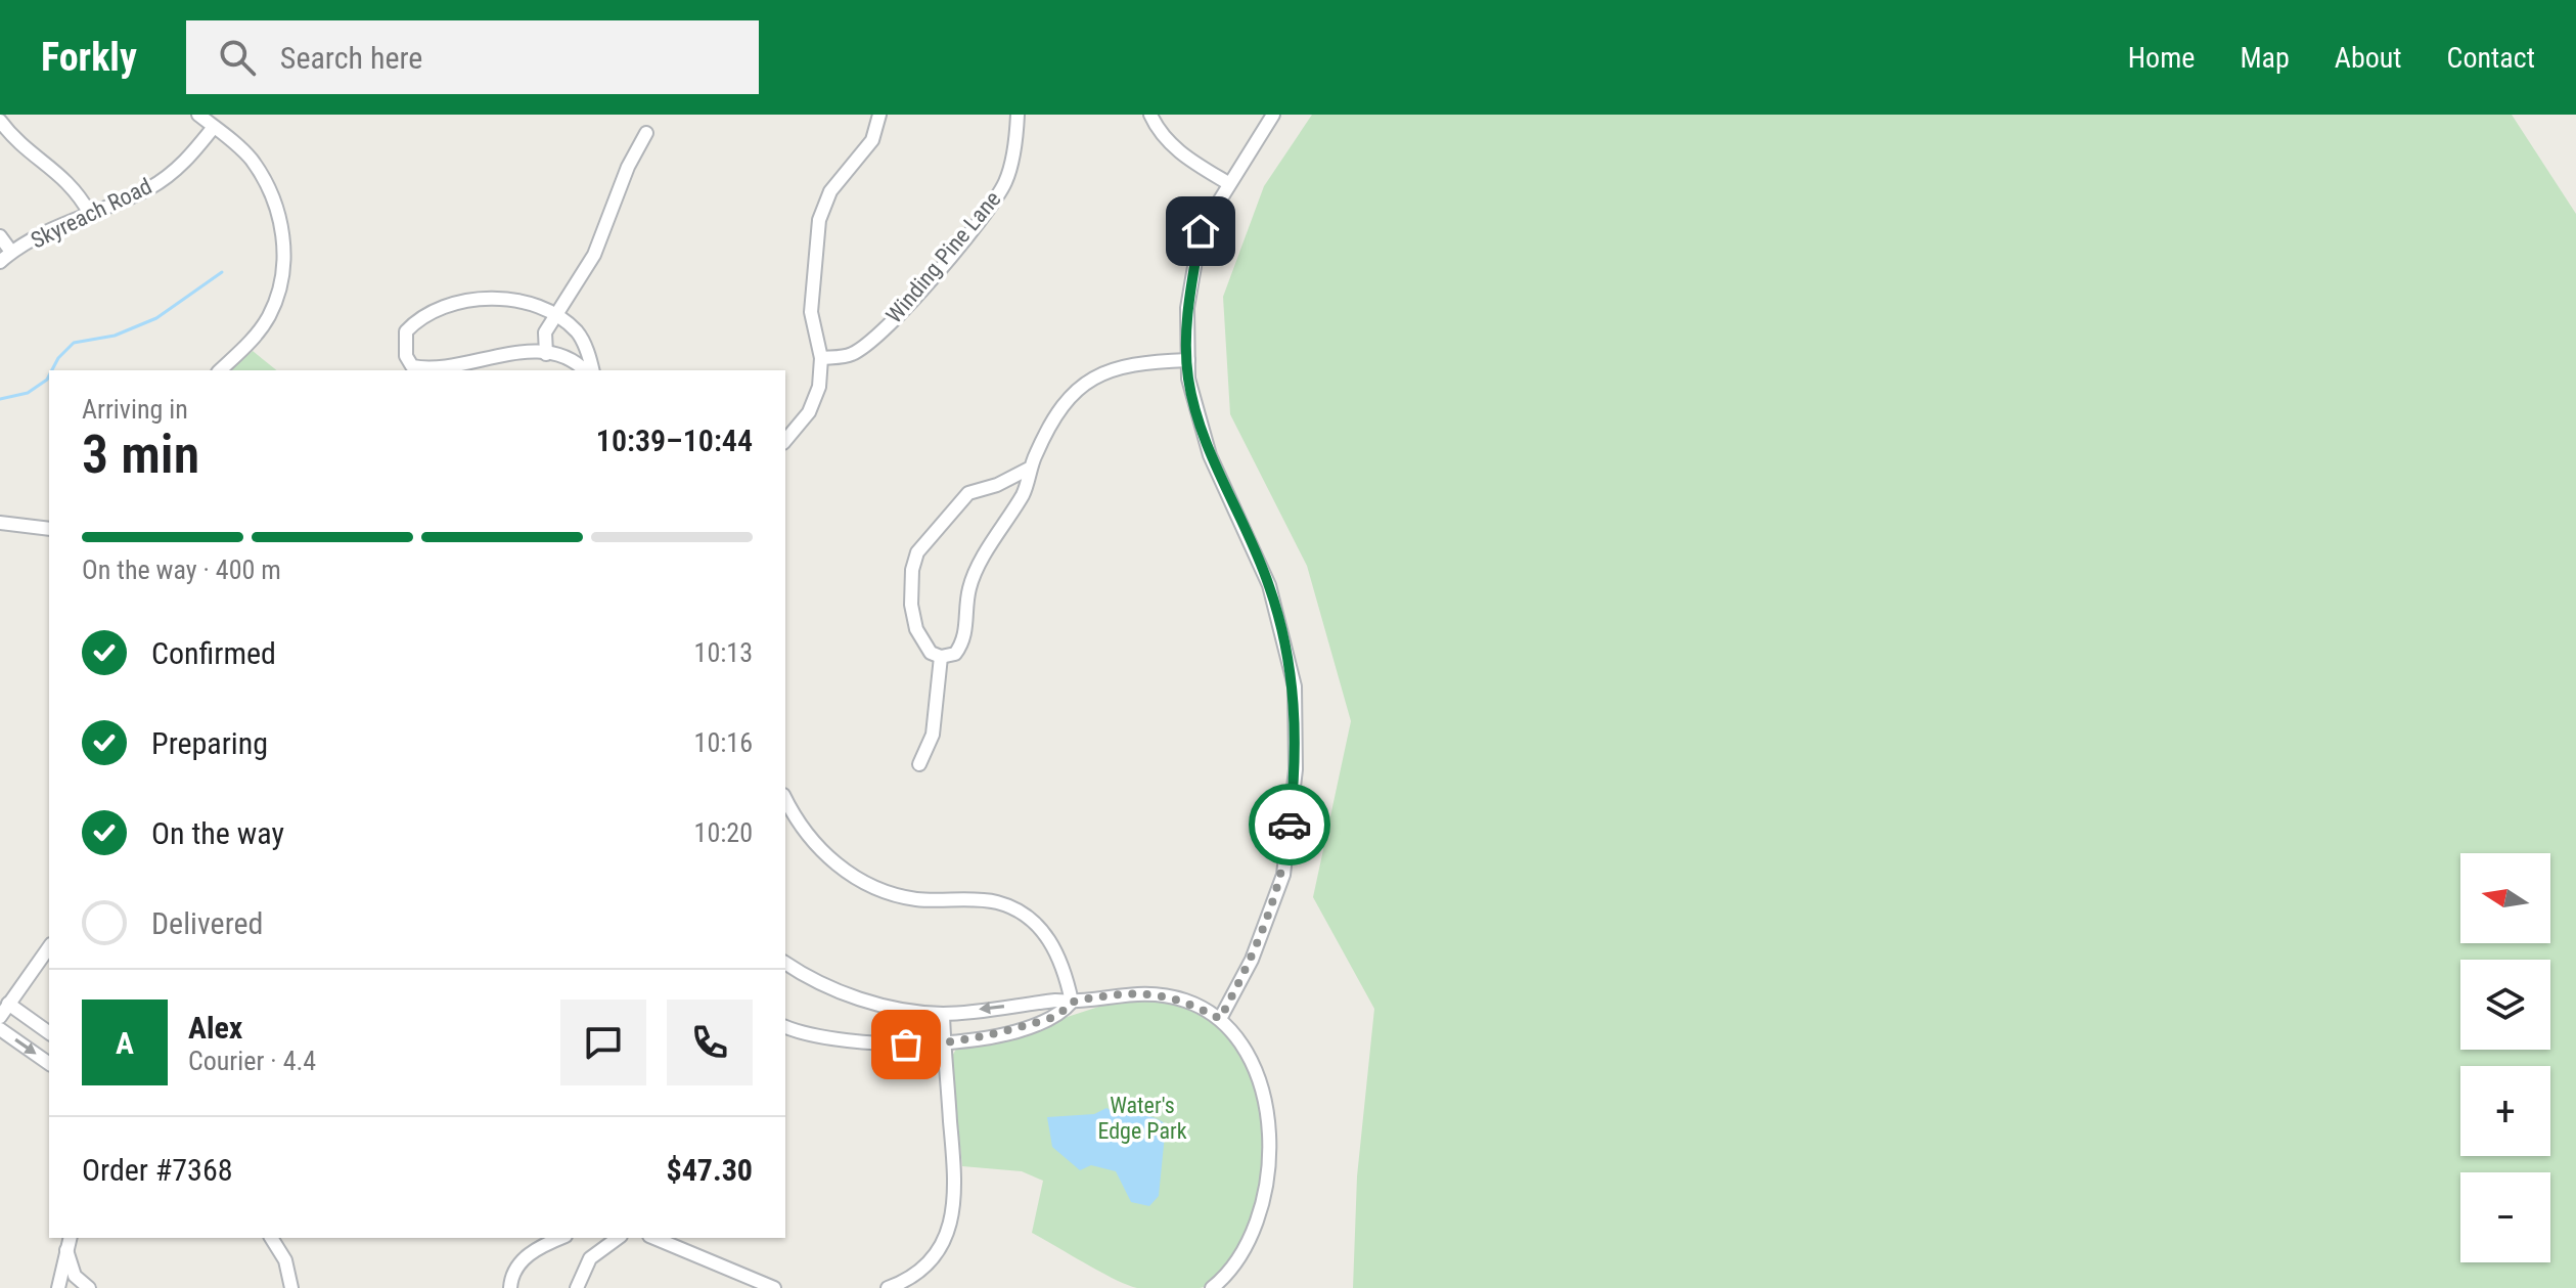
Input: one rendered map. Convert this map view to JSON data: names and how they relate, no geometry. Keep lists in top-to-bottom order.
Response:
{
  "streets": {
    "street": ["Skyreach Road", "Winding Pine Lane"]
  },
  "parks": ["Water's Edge Park"],
  "north": "left",
  "page": {
    "header": "Forkly",
    "search": "Search here",
    "nav": [
      "Home",
      "Map",
      "About",
      "Contact"
    ],
    "heading": ["3 min", "Arriving in", "10:39–10:44"],
    "panel": [
      "Alex",
      "Courier · 4.4",
      "Order #7368",
      "$47.30"
    ],
    "bar": "On the way · 400 m",
    "list": [
      ["Confirmed", "10:13"],
      ["Preparing", "10:16"],
      ["On the way", "10:20"],
      "Delivered"
    ],
    "map_buttons": ["+", "−"],
    "round": "A"
  }
}
